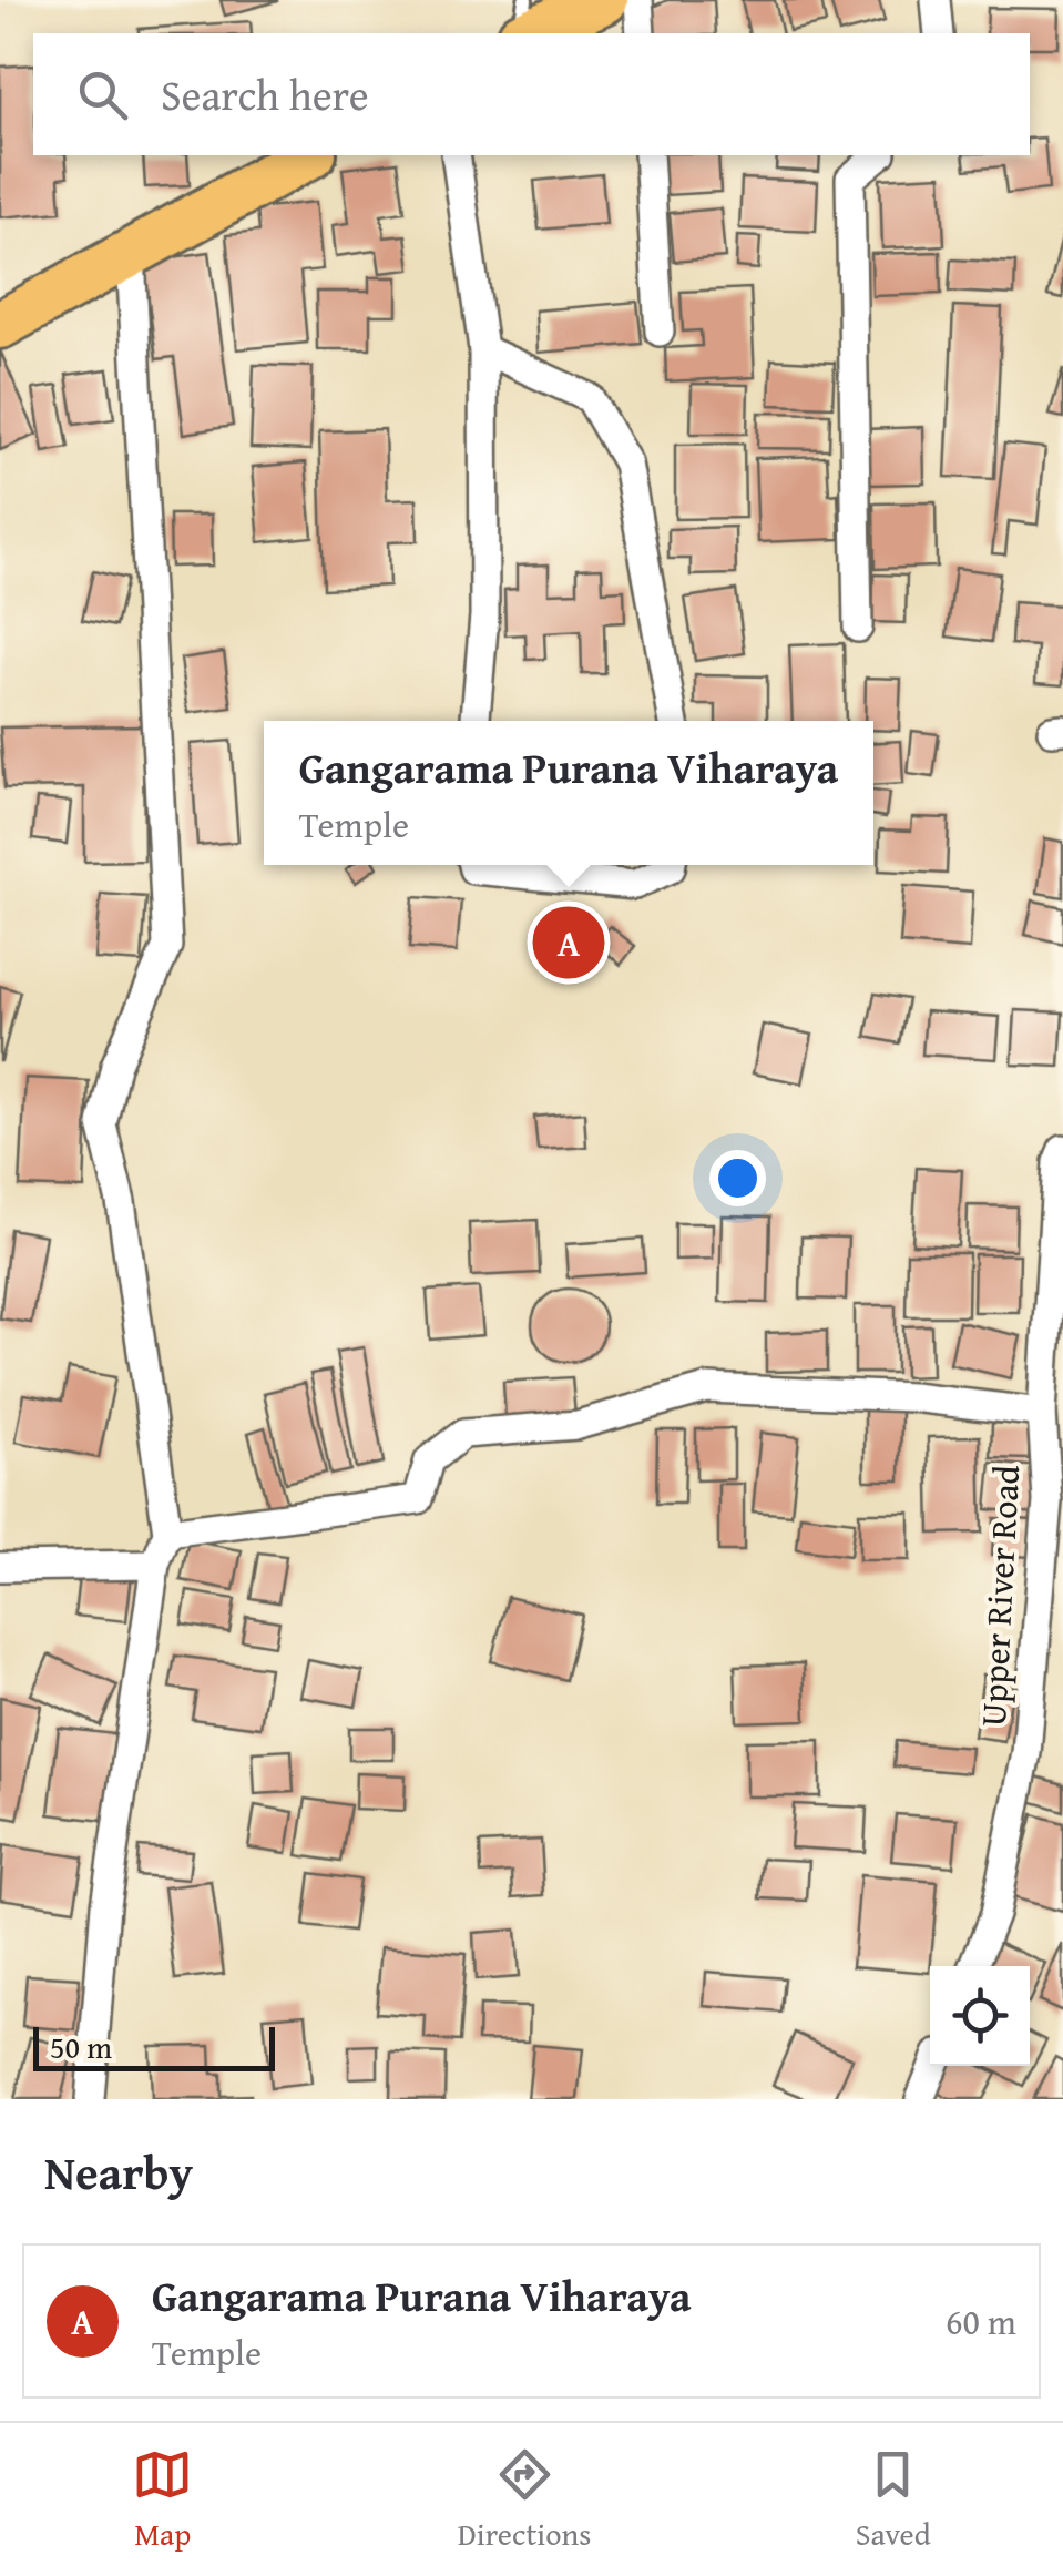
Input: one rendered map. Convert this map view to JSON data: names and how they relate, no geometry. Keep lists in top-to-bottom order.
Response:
{
  "streets": {
    "street": ["Upper River Road"]
  },
  "scale_bar": "50 m",
  "page": {
    "search": "Search here",
    "popup": ["Gangarama Purana Viharaya", "Temple"],
    "pins": "A",
    "scale": "50 m",
    "heading": "Nearby",
    "list": [
      {
        "mark": "A",
        "name": "Gangarama Purana Viharaya",
        "note": "Temple",
        "value": "60 m"
      }
    ],
    "nav": ["Map", "Directions", "Saved"]
  }
}
